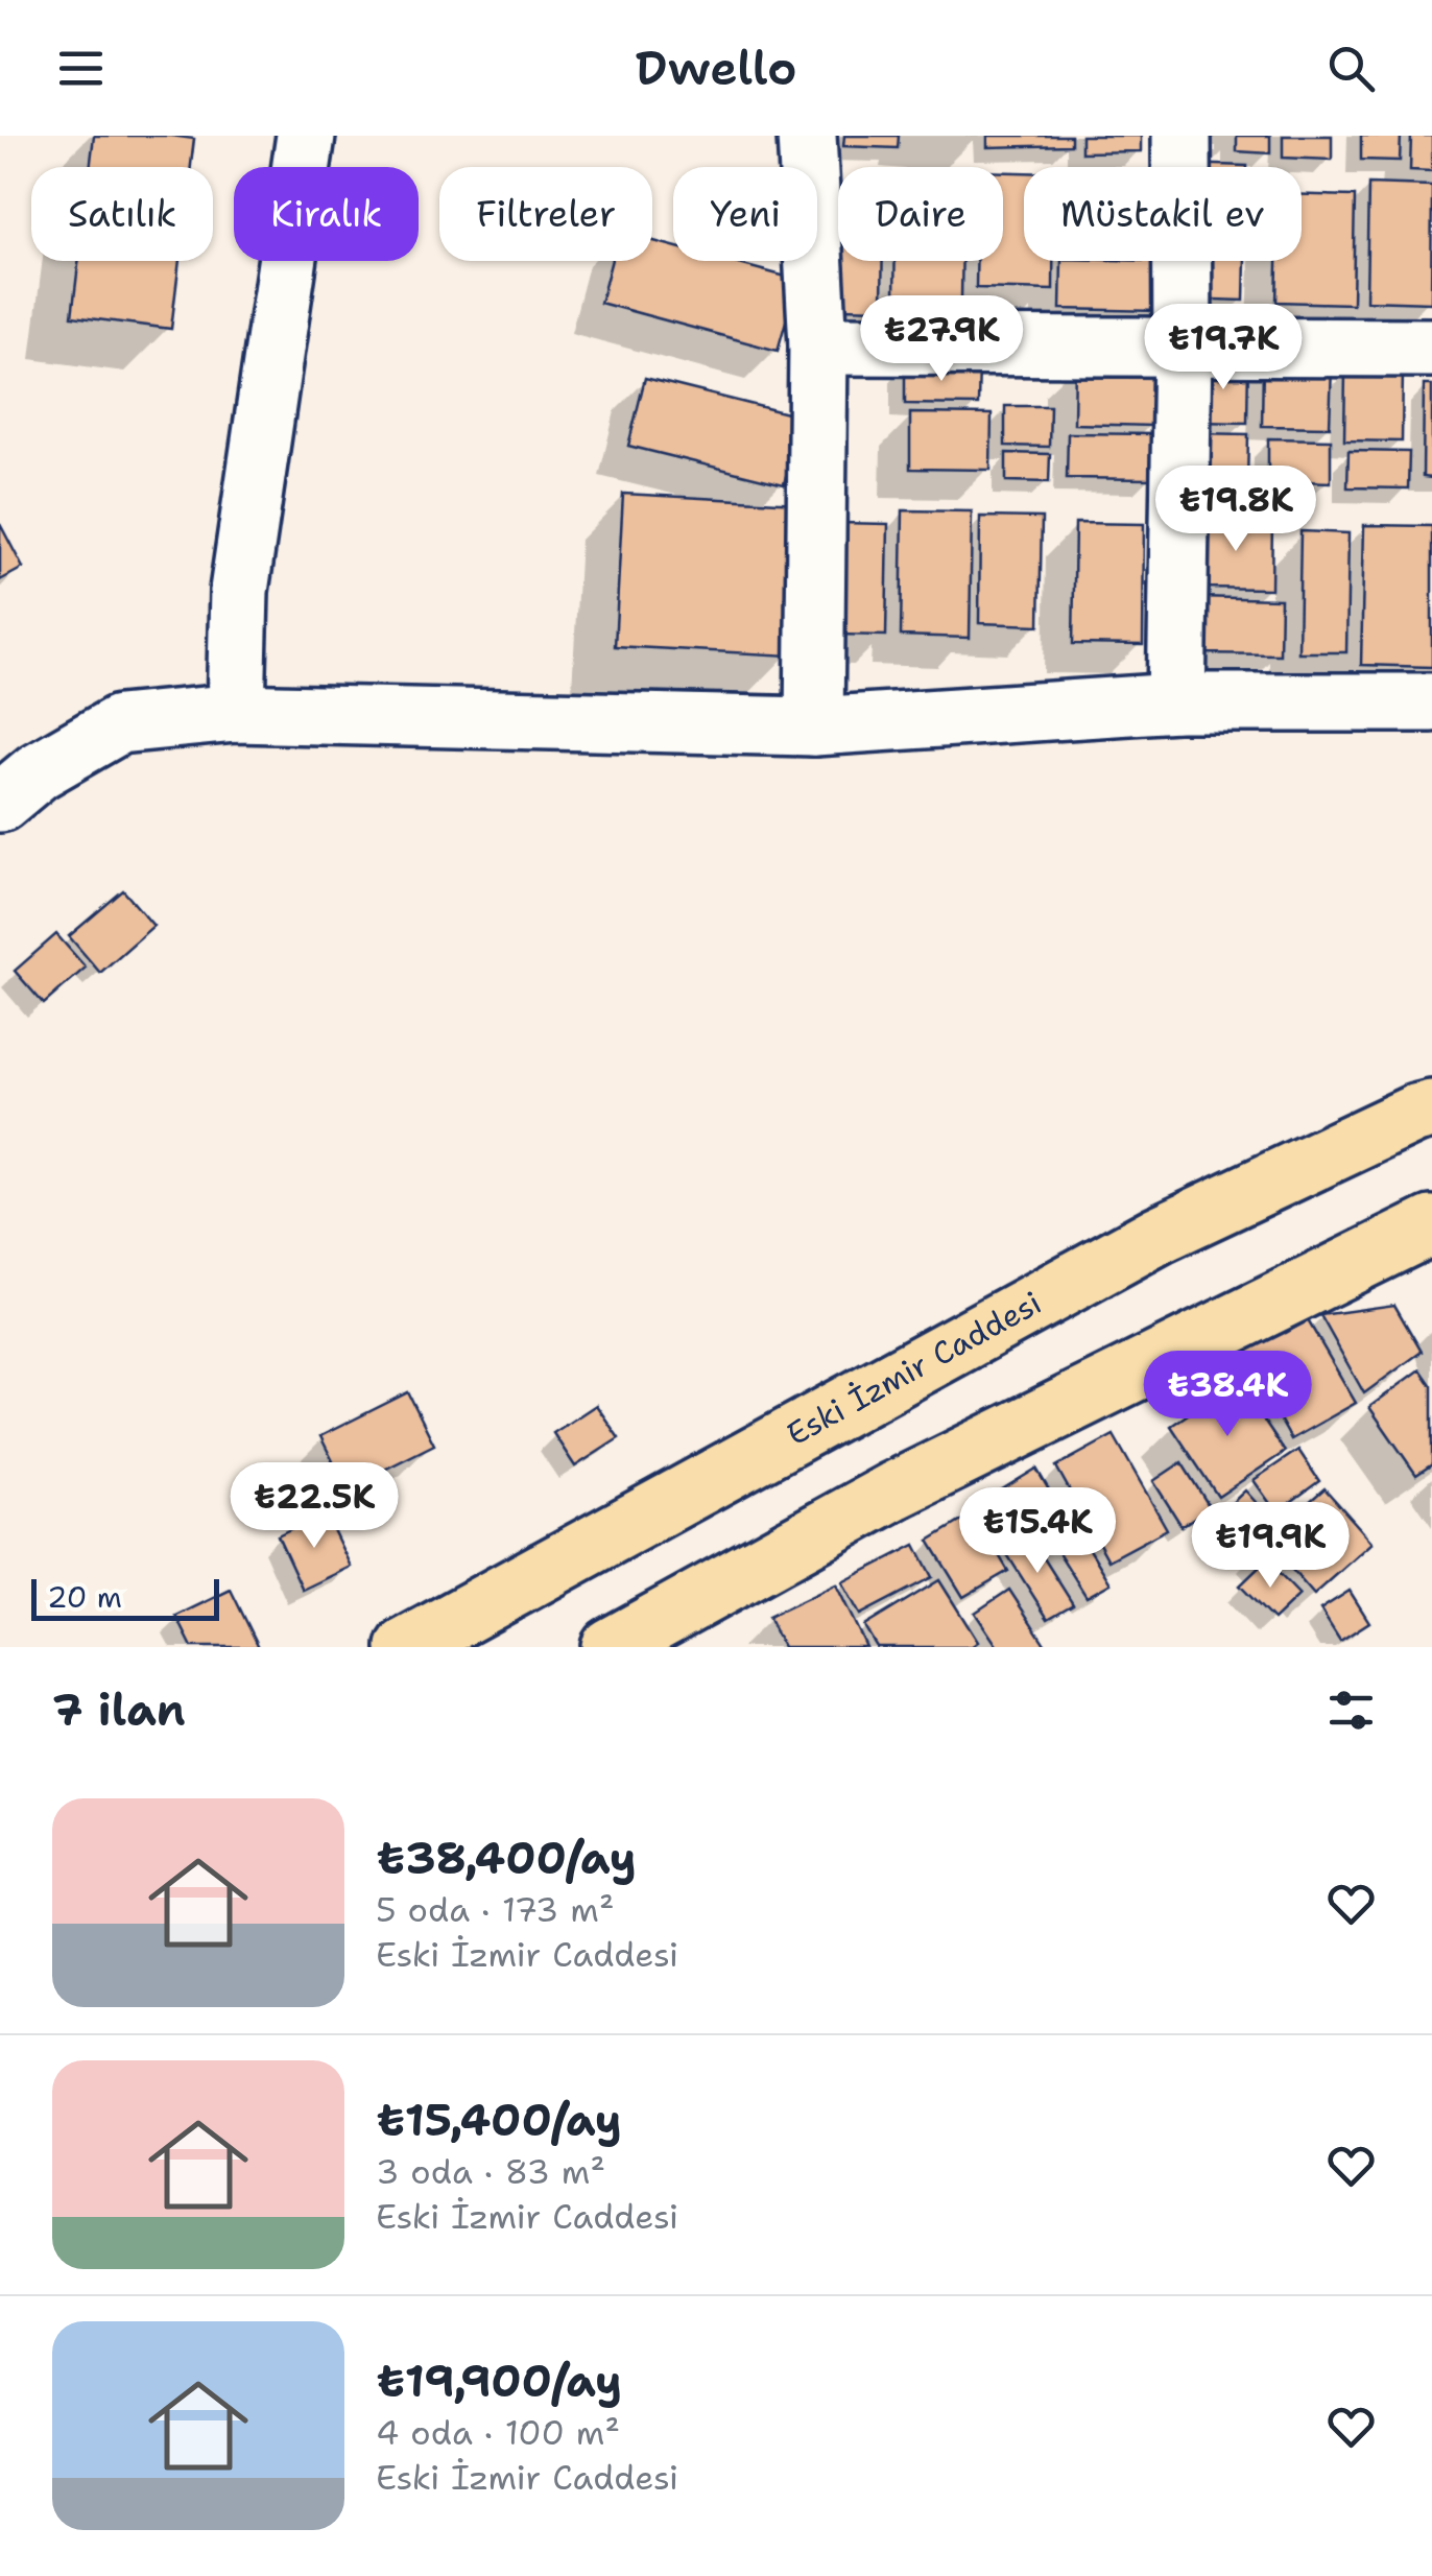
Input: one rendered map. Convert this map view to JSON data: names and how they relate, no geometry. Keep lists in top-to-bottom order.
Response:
{
  "streets": {
    "main road": ["Eski İzmir Caddesi"]
  },
  "scale_bar": "20 m",
  "page": {
    "header": "Dwello",
    "chip": [
      "Satılık",
      "Kiralık",
      "Filtreler",
      "Yeni",
      "Daire",
      "Müstakil ev"
    ],
    "price": [
      "₺27.9K",
      "₺19.7K",
      "₺19.8K",
      "₺38.4K",
      "₺22.5K",
      "₺15.4K",
      "₺19.9K"
    ],
    "scale": "20 m",
    "heading": "7 ilan",
    "list": [
      {
        "name": "₺38,400/ay",
        "note": "5 oda · 173 m² · Eski İzmir Caddesi"
      },
      {
        "name": "₺15,400/ay",
        "note": "3 oda · 83 m² · Eski İzmir Caddesi"
      },
      {
        "name": "₺19,900/ay",
        "note": "4 oda · 100 m² · Eski İzmir Caddesi"
      }
    ]
  }
}
